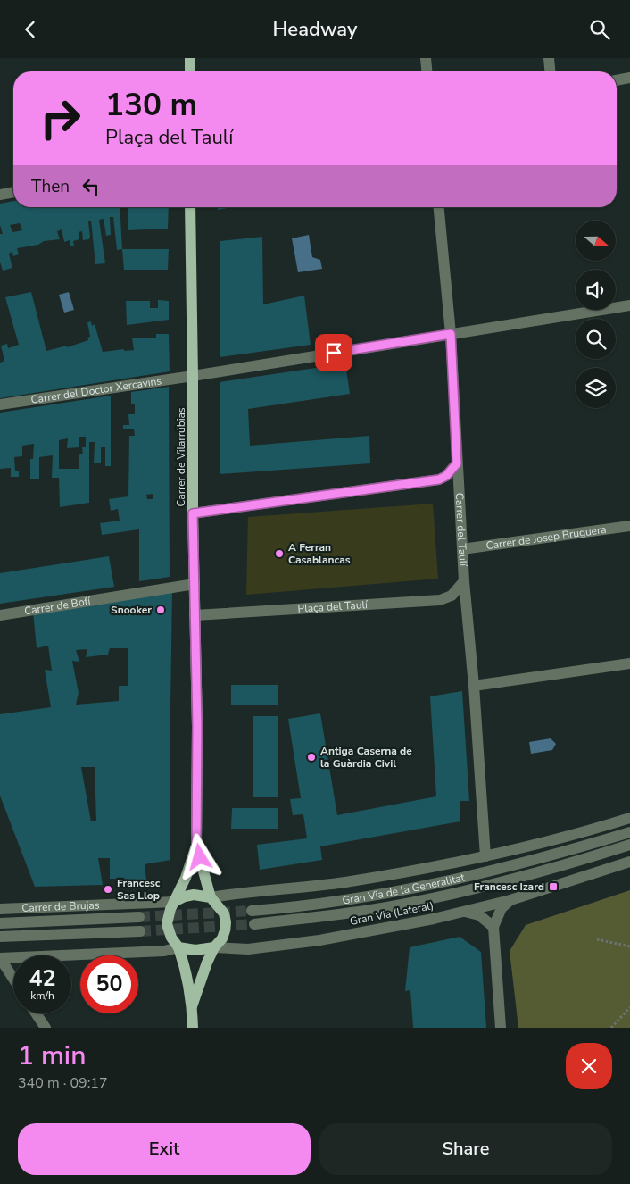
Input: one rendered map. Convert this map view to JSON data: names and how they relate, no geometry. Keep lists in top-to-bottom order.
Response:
{
  "streets": {
    "main road": ["Carrer de Vilarrúbias"],
    "street": [
      "Carrer del Doctor Xercavins",
      "Carrer del Taulí",
      "Carrer de Josep Bruguera",
      "Carrer de Bofí",
      "Plaça del Taulí",
      "Gran Via de la Generalitat",
      "Carrer de Brujas",
      "Gran Via (Lateral)"
    ]
  },
  "crossings": [
    ["Carrer del Doctor Xercavins", "Carrer de Vilarrúbias"],
    ["Carrer del Doctor Xercavins", "Carrer del Taulí"],
    ["Carrer de Vilarrúbias", "Carrer de Bofí"],
    ["Carrer de Vilarrúbias", "Plaça del Taulí"],
    ["Carrer de Vilarrúbias", "Carrer de Brujas"],
    ["Carrer de Vilarrúbias", "Gran Via (Lateral)"],
    ["Carrer del Taulí", "Carrer de Josep Bruguera"],
    ["Carrer del Taulí", "Plaça del Taulí"],
    ["Carrer de Brujas", "Gran Via (Lateral)"]
  ],
  "places": {
    "other": [
      "A Ferran Casablancas",
      "Snooker",
      "Antiga Caserna de la Guàrdia Civil",
      "Francesc Sas Llop"
    ],
    "transit": ["Francesc Izard"]
  },
  "north": "right",
  "page": {
    "header": "Headway",
    "turn": ["130 m", "Plaça del Taulí"],
    "then": "Then",
    "speed": "42 km/h",
    "limit": "50",
    "heading": ["1 min", "340 m · 09:17"],
    "buttons": ["Exit", "Share"]
  }
}
